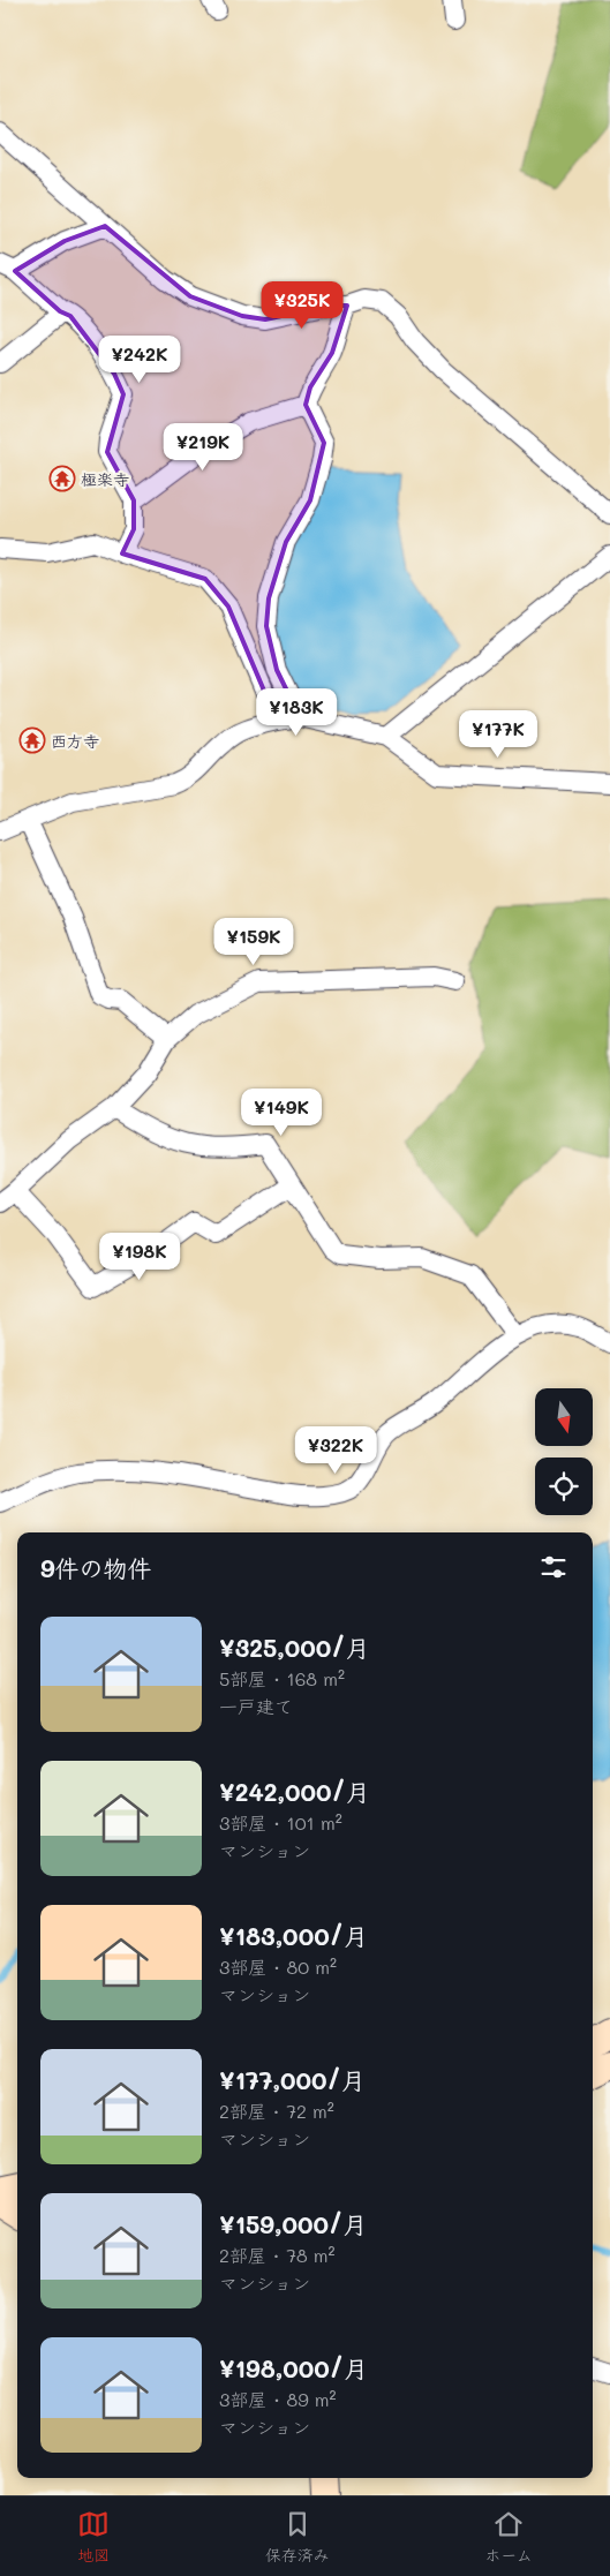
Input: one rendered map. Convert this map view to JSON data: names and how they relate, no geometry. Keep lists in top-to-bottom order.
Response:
{
  "places": {
    "temple": ["極楽寺", "西方寺"]
  },
  "north": "bottom",
  "page": {
    "price": [
      "¥325K",
      "¥242K",
      "¥219K",
      "¥183K",
      "¥177K",
      "¥159K",
      "¥149K",
      "¥198K",
      "¥322K"
    ],
    "heading": "9件の物件",
    "list": [
      {
        "name": "¥325,000/月",
        "note": "5部屋 · 168 m² · 一戸建て"
      },
      {
        "name": "¥242,000/月",
        "note": "3部屋 · 101 m² · マンション"
      },
      {
        "name": "¥183,000/月",
        "note": "3部屋 · 80 m² · マンション"
      },
      {
        "name": "¥177,000/月",
        "note": "2部屋 · 72 m² · マンション"
      },
      {
        "name": "¥159,000/月",
        "note": "2部屋 · 78 m² · マンション"
      },
      {
        "name": "¥198,000/月",
        "note": "3部屋 · 89 m² · マンション"
      }
    ],
    "tabs": ["地図", "保存済み", "ホーム"]
  }
}
